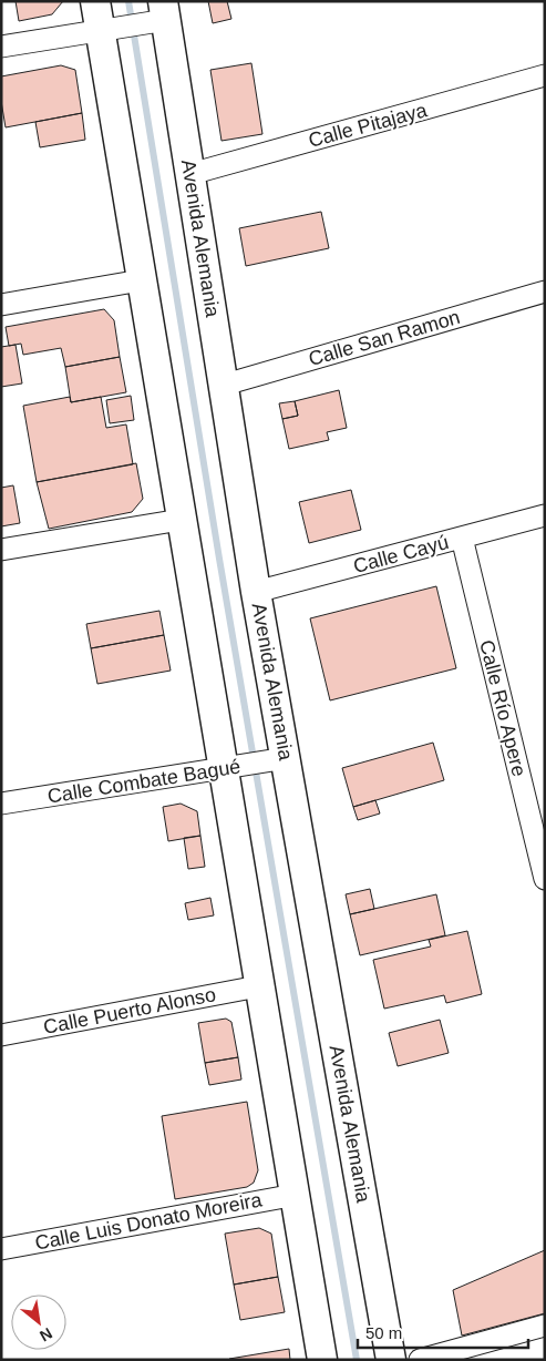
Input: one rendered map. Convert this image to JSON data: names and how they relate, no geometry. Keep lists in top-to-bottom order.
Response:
{
  "streets": {
    "main road": ["Avenida Alemania"],
    "street": [
      "Calle Pitajaya",
      "Calle San Ramon",
      "Calle Cayú",
      "Calle Río Apere",
      "Calle Combate Bagué",
      "Calle Puerto Alonso",
      "Calle Luis Donato Moreira"
    ]
  },
  "crossings": [
    ["Calle Pitajaya", "Avenida Alemania"],
    ["Avenida Alemania", "Calle San Ramon"],
    ["Avenida Alemania", "Calle Cayú"],
    ["Avenida Alemania", "Calle Combate Bagué"],
    ["Calle Cayú", "Calle Río Apere"]
  ],
  "scale_bar": "50 m",
  "north": "bottom right"
}
